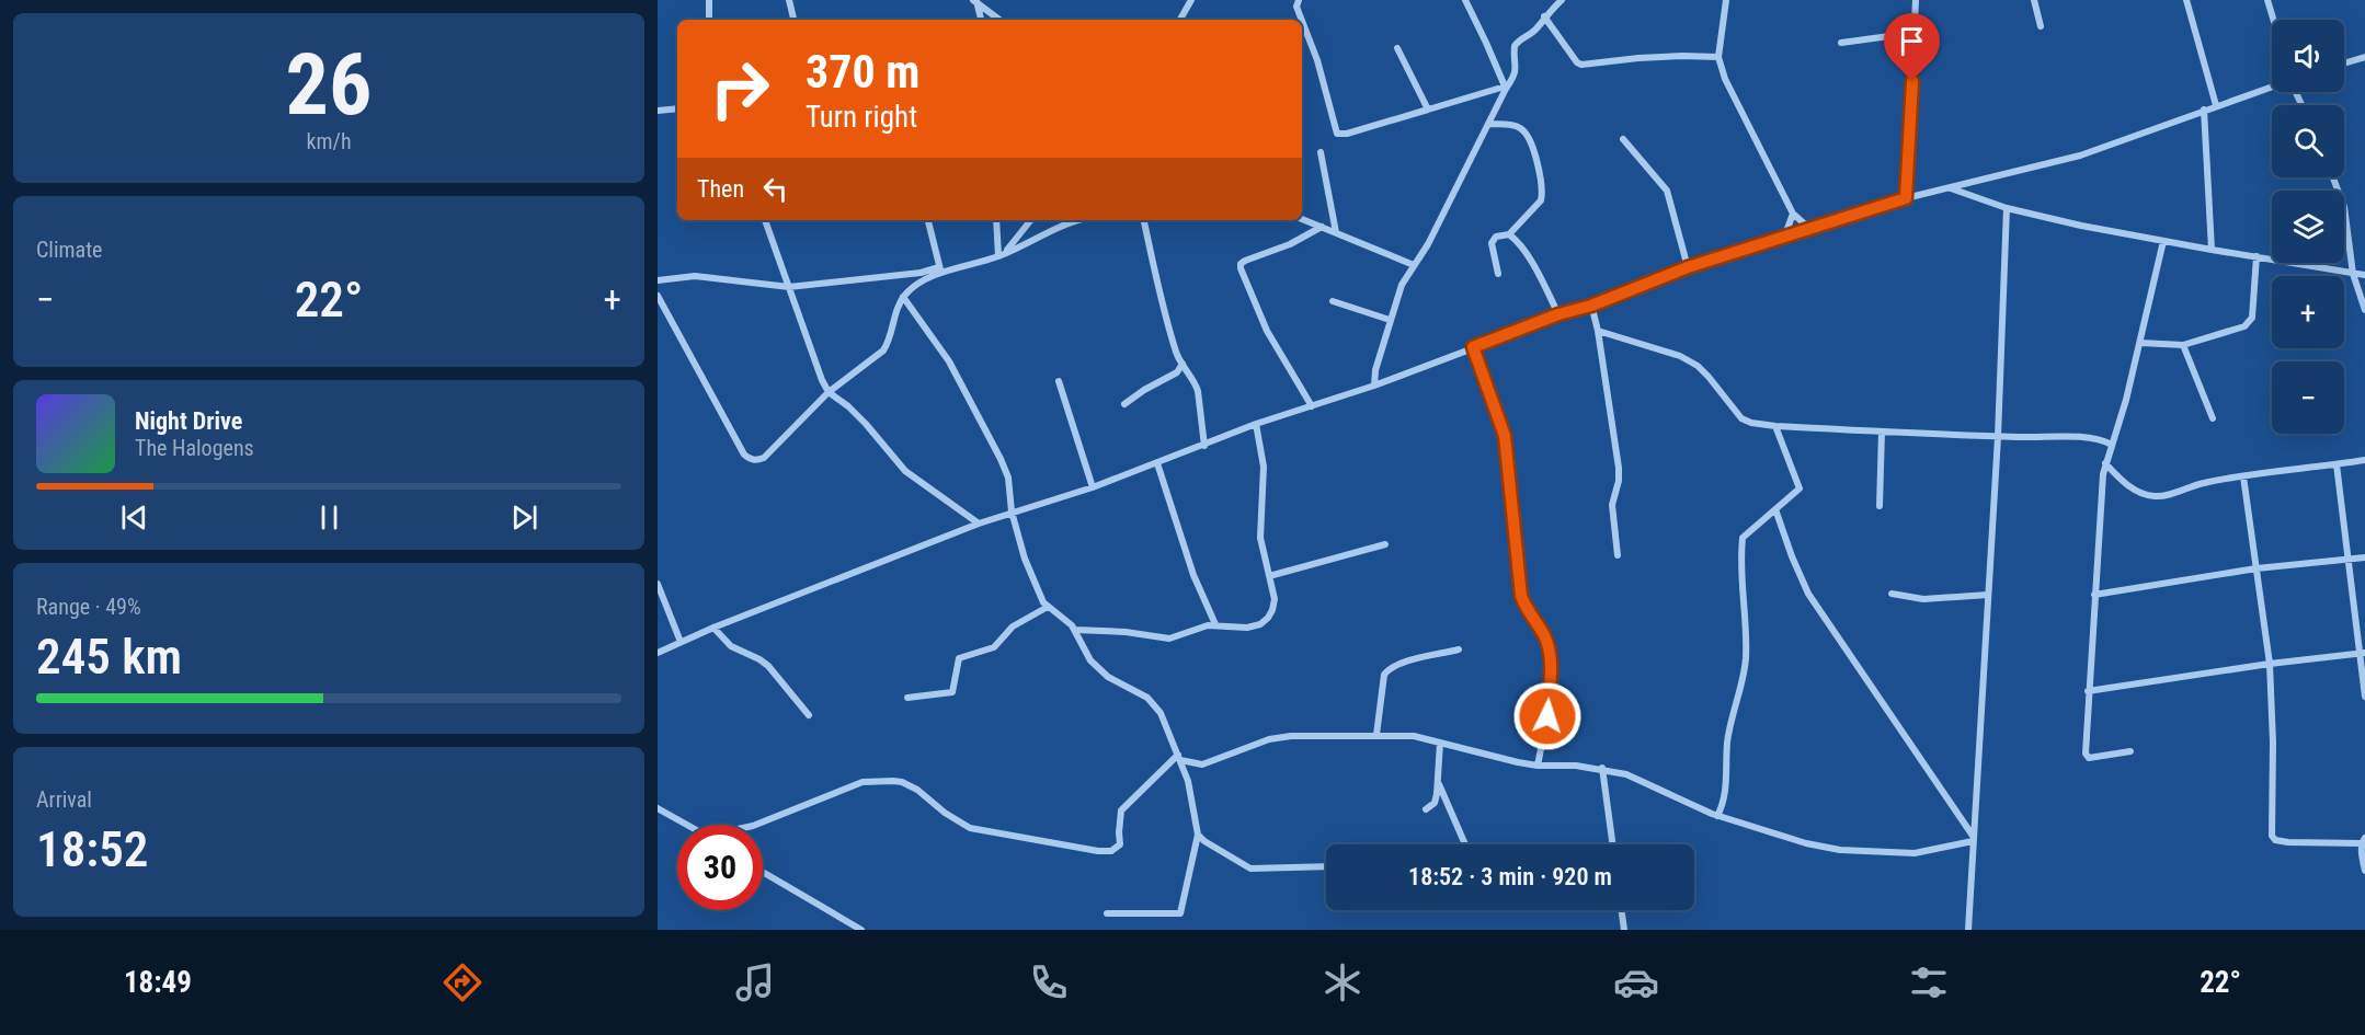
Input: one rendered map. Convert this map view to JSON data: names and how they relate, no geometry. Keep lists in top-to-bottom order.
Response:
{
  "page": {
    "tile": [
      ["26", "km/h"],
      "Climate",
      ["Range · 49%", "245 km"],
      ["Arrival", "18:52"]
    ],
    "map_buttons": ["+", "−"],
    "turn": ["370 m", "Turn right"],
    "then": "Then",
    "heat": ["−", "22°", "+"],
    "song": ["Night Drive", "The Halogens"],
    "limit": "30",
    "trip": "18:52 · 3 min · 920 m",
    "tabs": ["18:49", "22°"]
  }
}
